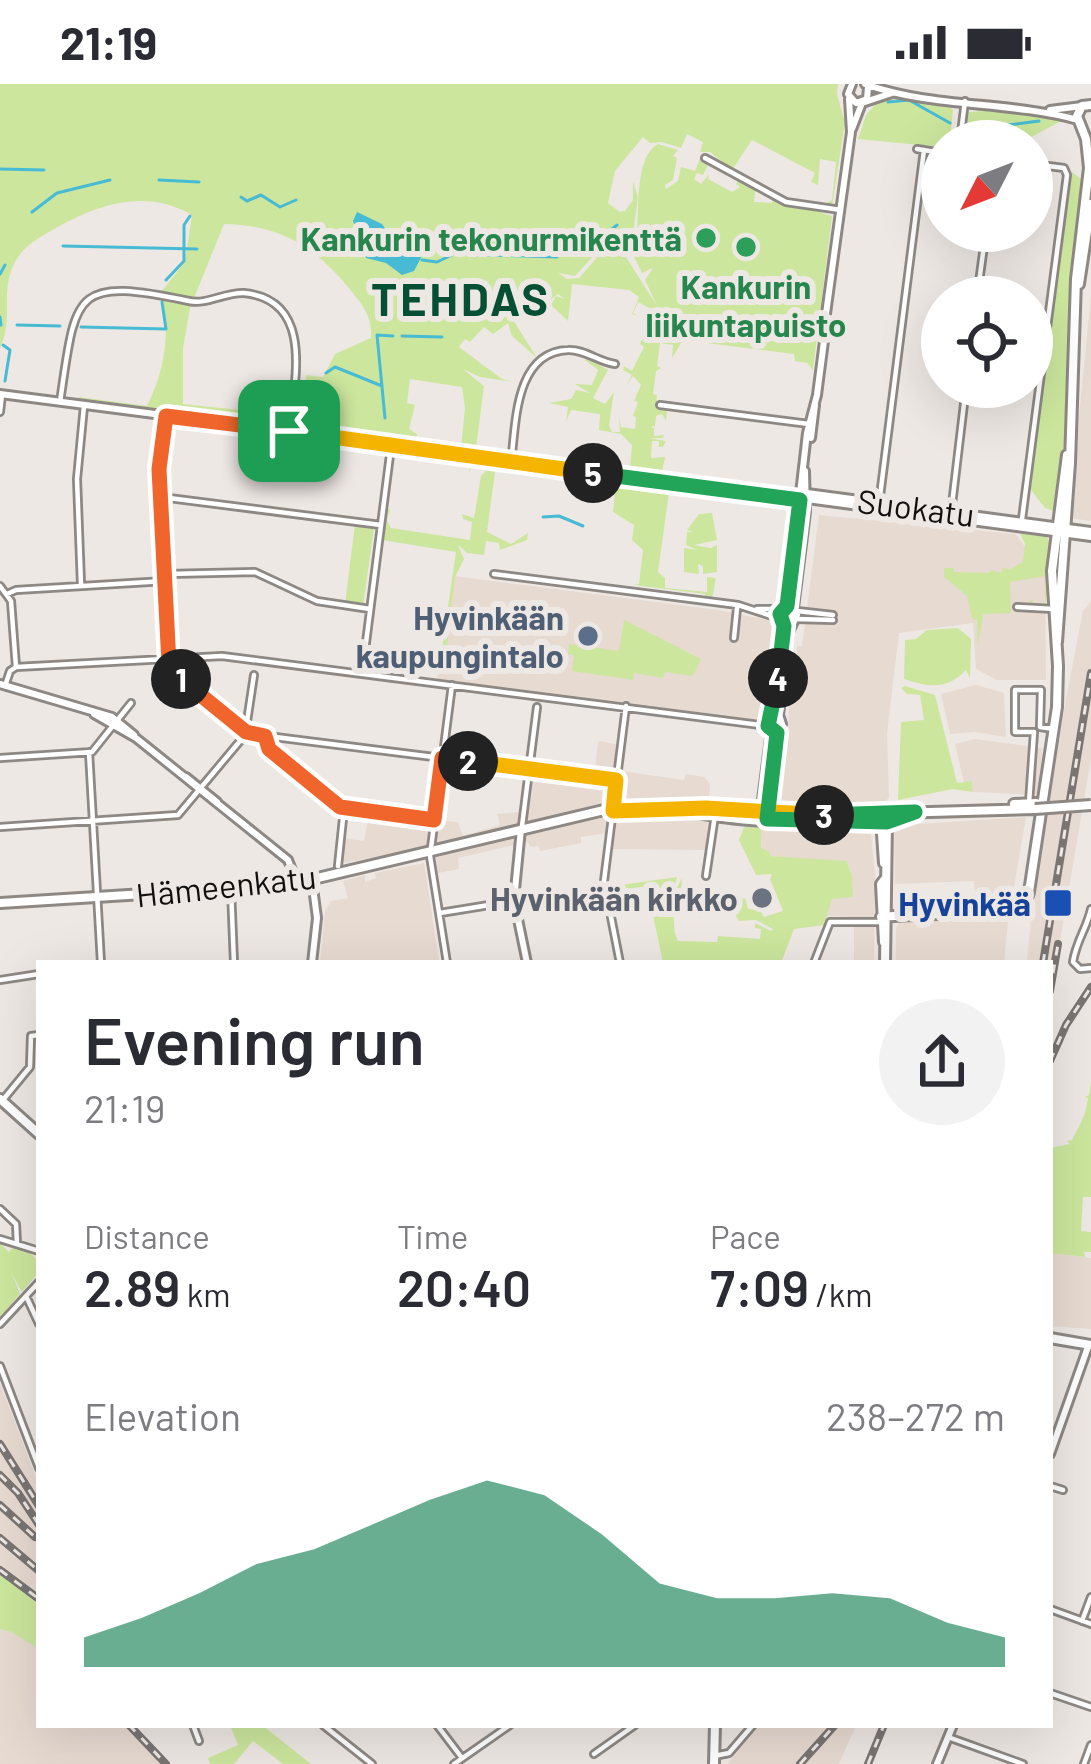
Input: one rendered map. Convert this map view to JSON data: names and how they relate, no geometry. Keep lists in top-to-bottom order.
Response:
{
  "streets": {
    "main road": ["Hämeenkatu"],
    "street": ["Suokatu"]
  },
  "districts": ["TEHDAS"],
  "places": {
    "other": [
      "Kankurin tekonurmikenttä",
      "Kankurin liikuntapuisto",
      "Hyvinkään kaupungintalo",
      "Hyvinkään kirkko"
    ],
    "transit": ["Hyvinkää"]
  },
  "north": "bottom left",
  "page": {
    "status": "21:19",
    "pins": [
      "5",
      "4",
      "1",
      "2",
      "3"
    ],
    "heading": ["Evening run", "21:19"],
    "stats": [
      ["Distance", "2.89 km"],
      ["Time", "20:40"],
      ["Pace", "7:09 /km"]
    ],
    "chart": ["Elevation", "238–272 m"]
  }
}
